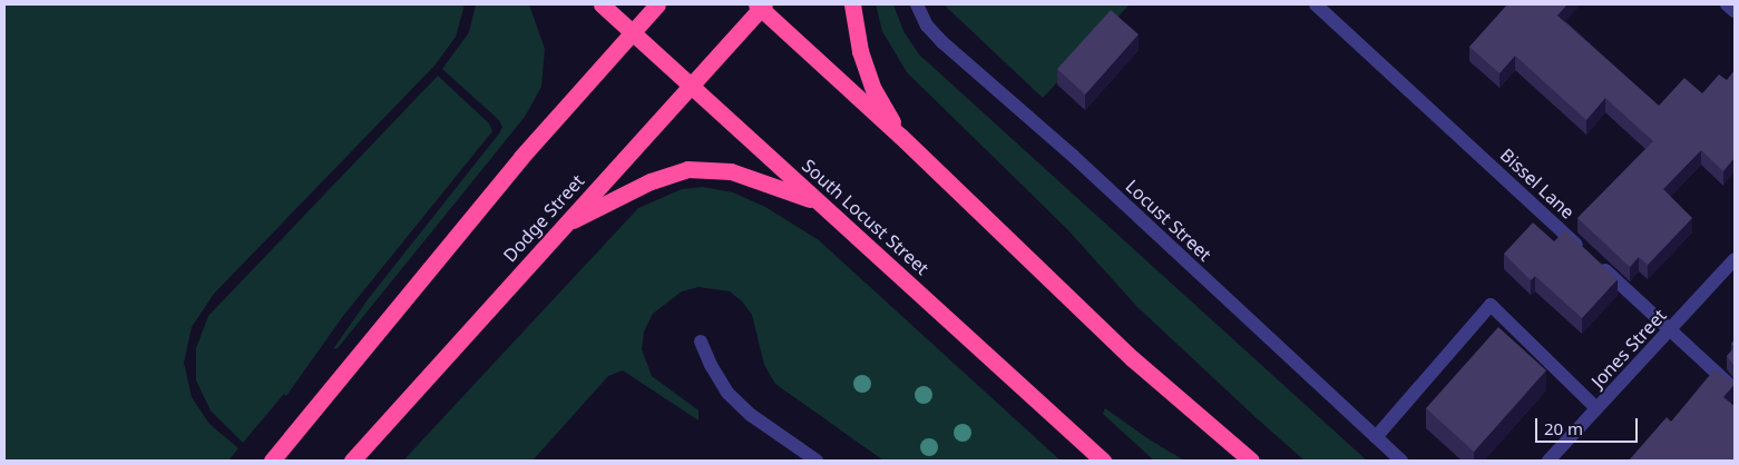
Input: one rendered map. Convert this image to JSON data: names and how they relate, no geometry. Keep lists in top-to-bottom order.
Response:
{
  "streets": {
    "highway": ["South Locust Street", "Dodge Street"],
    "street": ["Bissel Lane", "Locust Street", "Jones Street"]
  },
  "crossings": [
    ["Bissel Lane", "Jones Street"],
    ["South Locust Street", "Dodge Street"]
  ],
  "scale_bar": "20 m"
}
